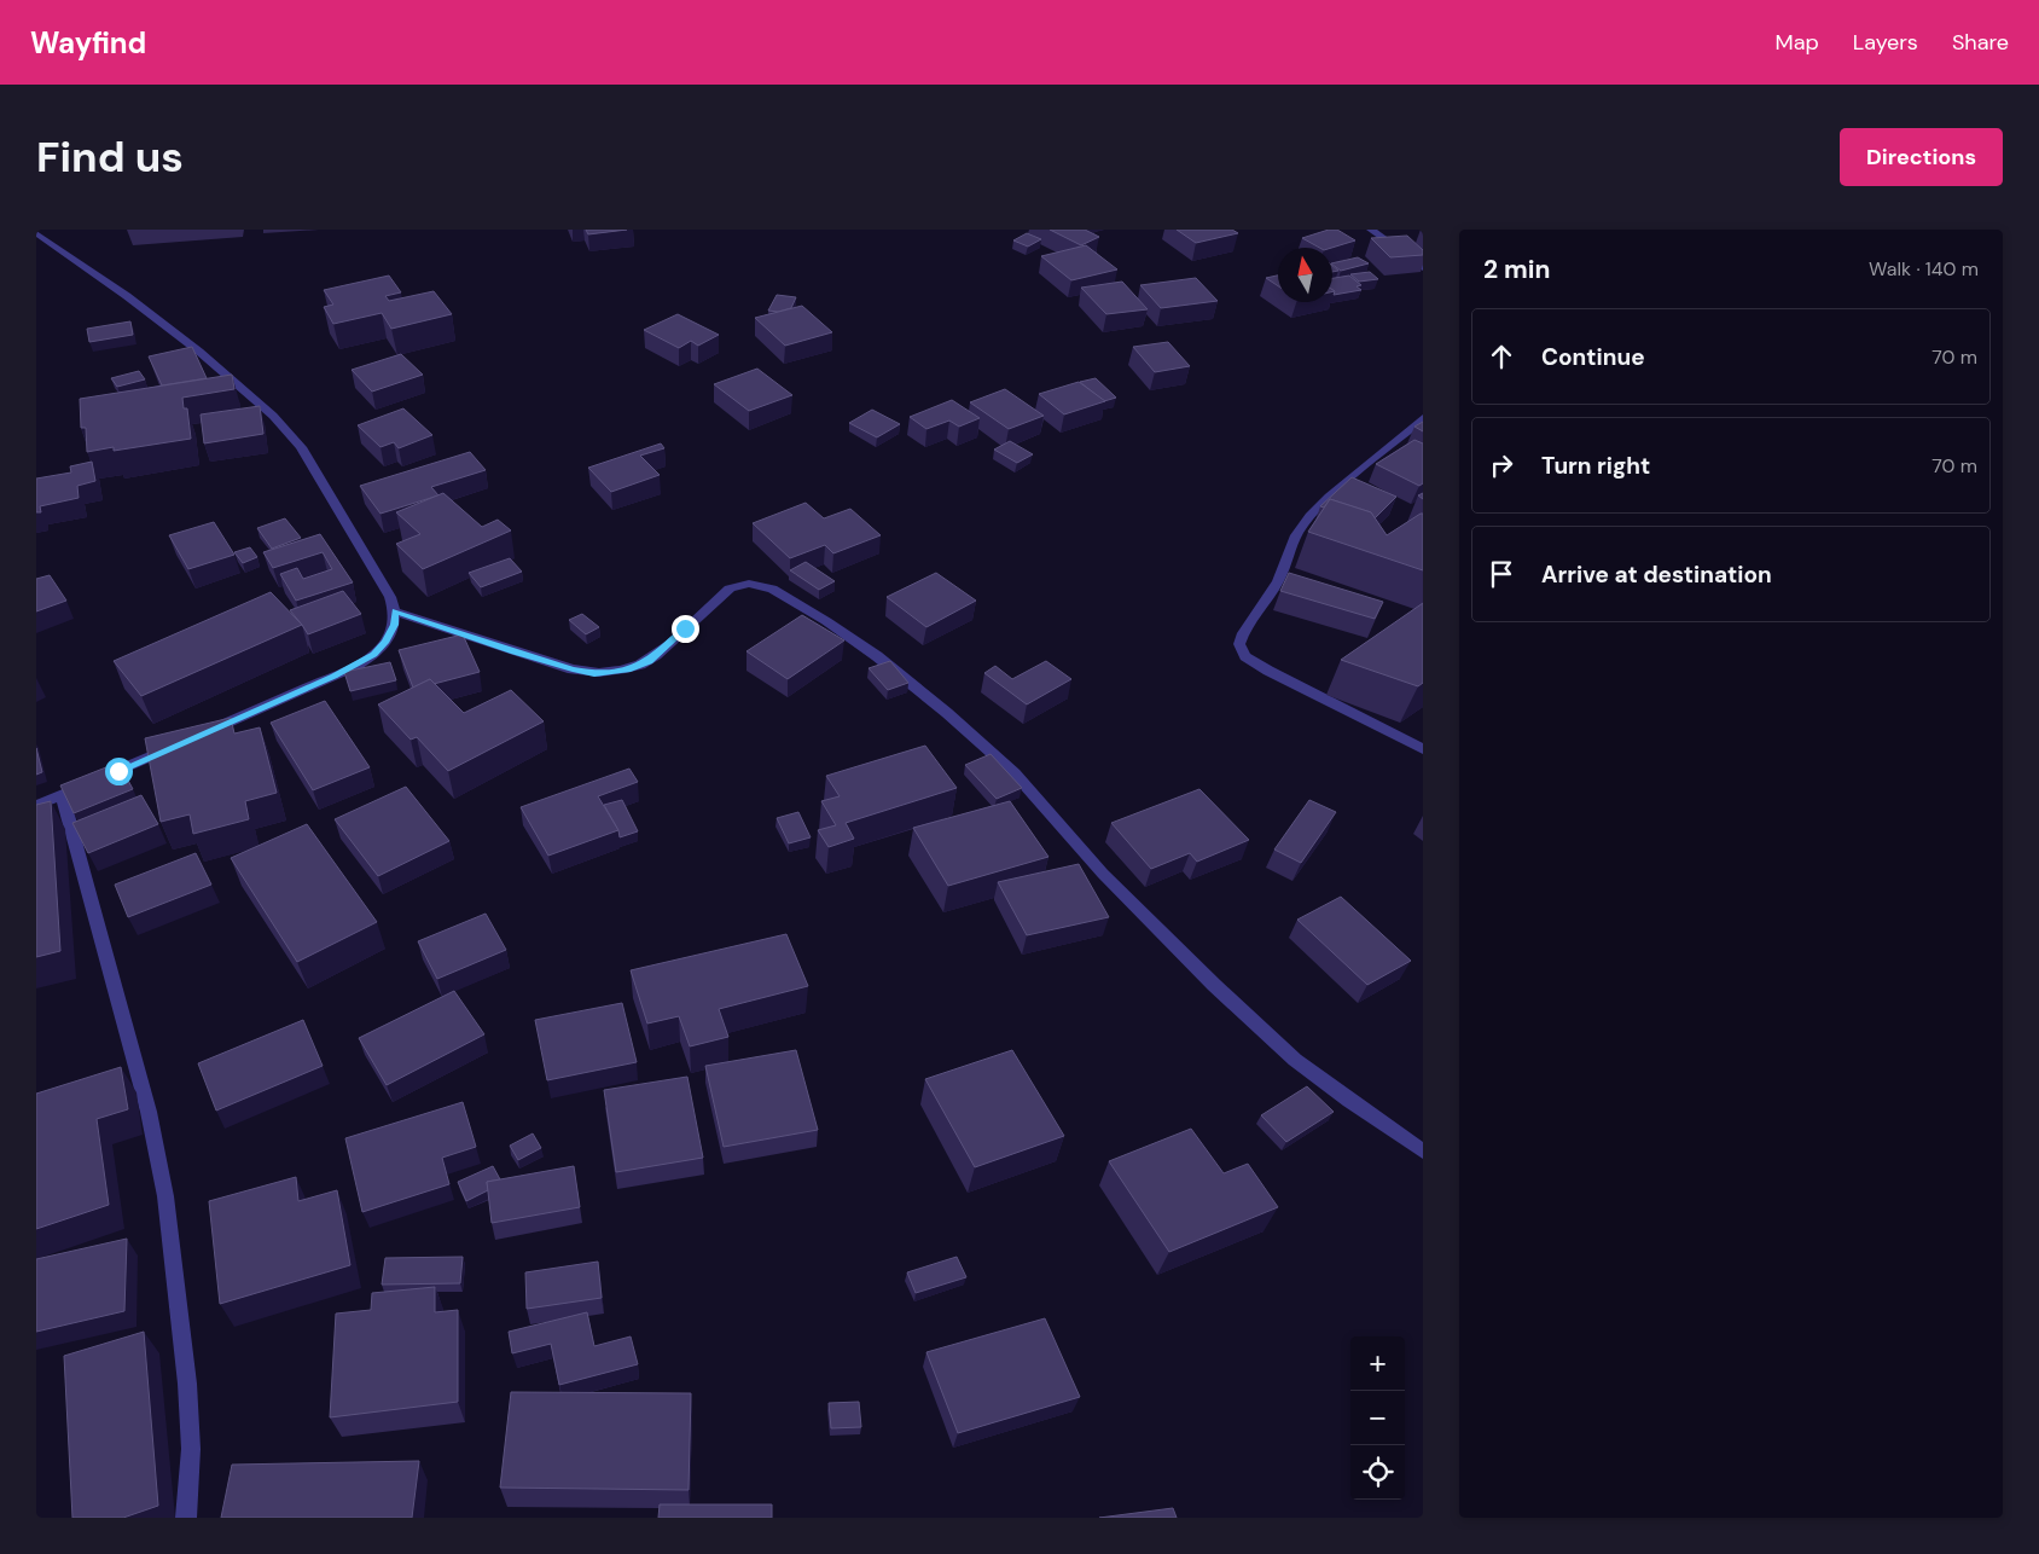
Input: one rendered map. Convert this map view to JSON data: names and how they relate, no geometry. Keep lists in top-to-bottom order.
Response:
{
  "north": "top",
  "page": {
    "header": "Wayfind",
    "nav": ["Map", "Layers", "Share"],
    "buttons": "Directions",
    "title": "Find us",
    "heading": ["2 min", "Walk · 140 m"],
    "list": [
      ["Continue", "70 m"],
      ["Turn right", "70 m"],
      "Arrive at destination"
    ],
    "map_buttons": ["+", "−"]
  }
}
